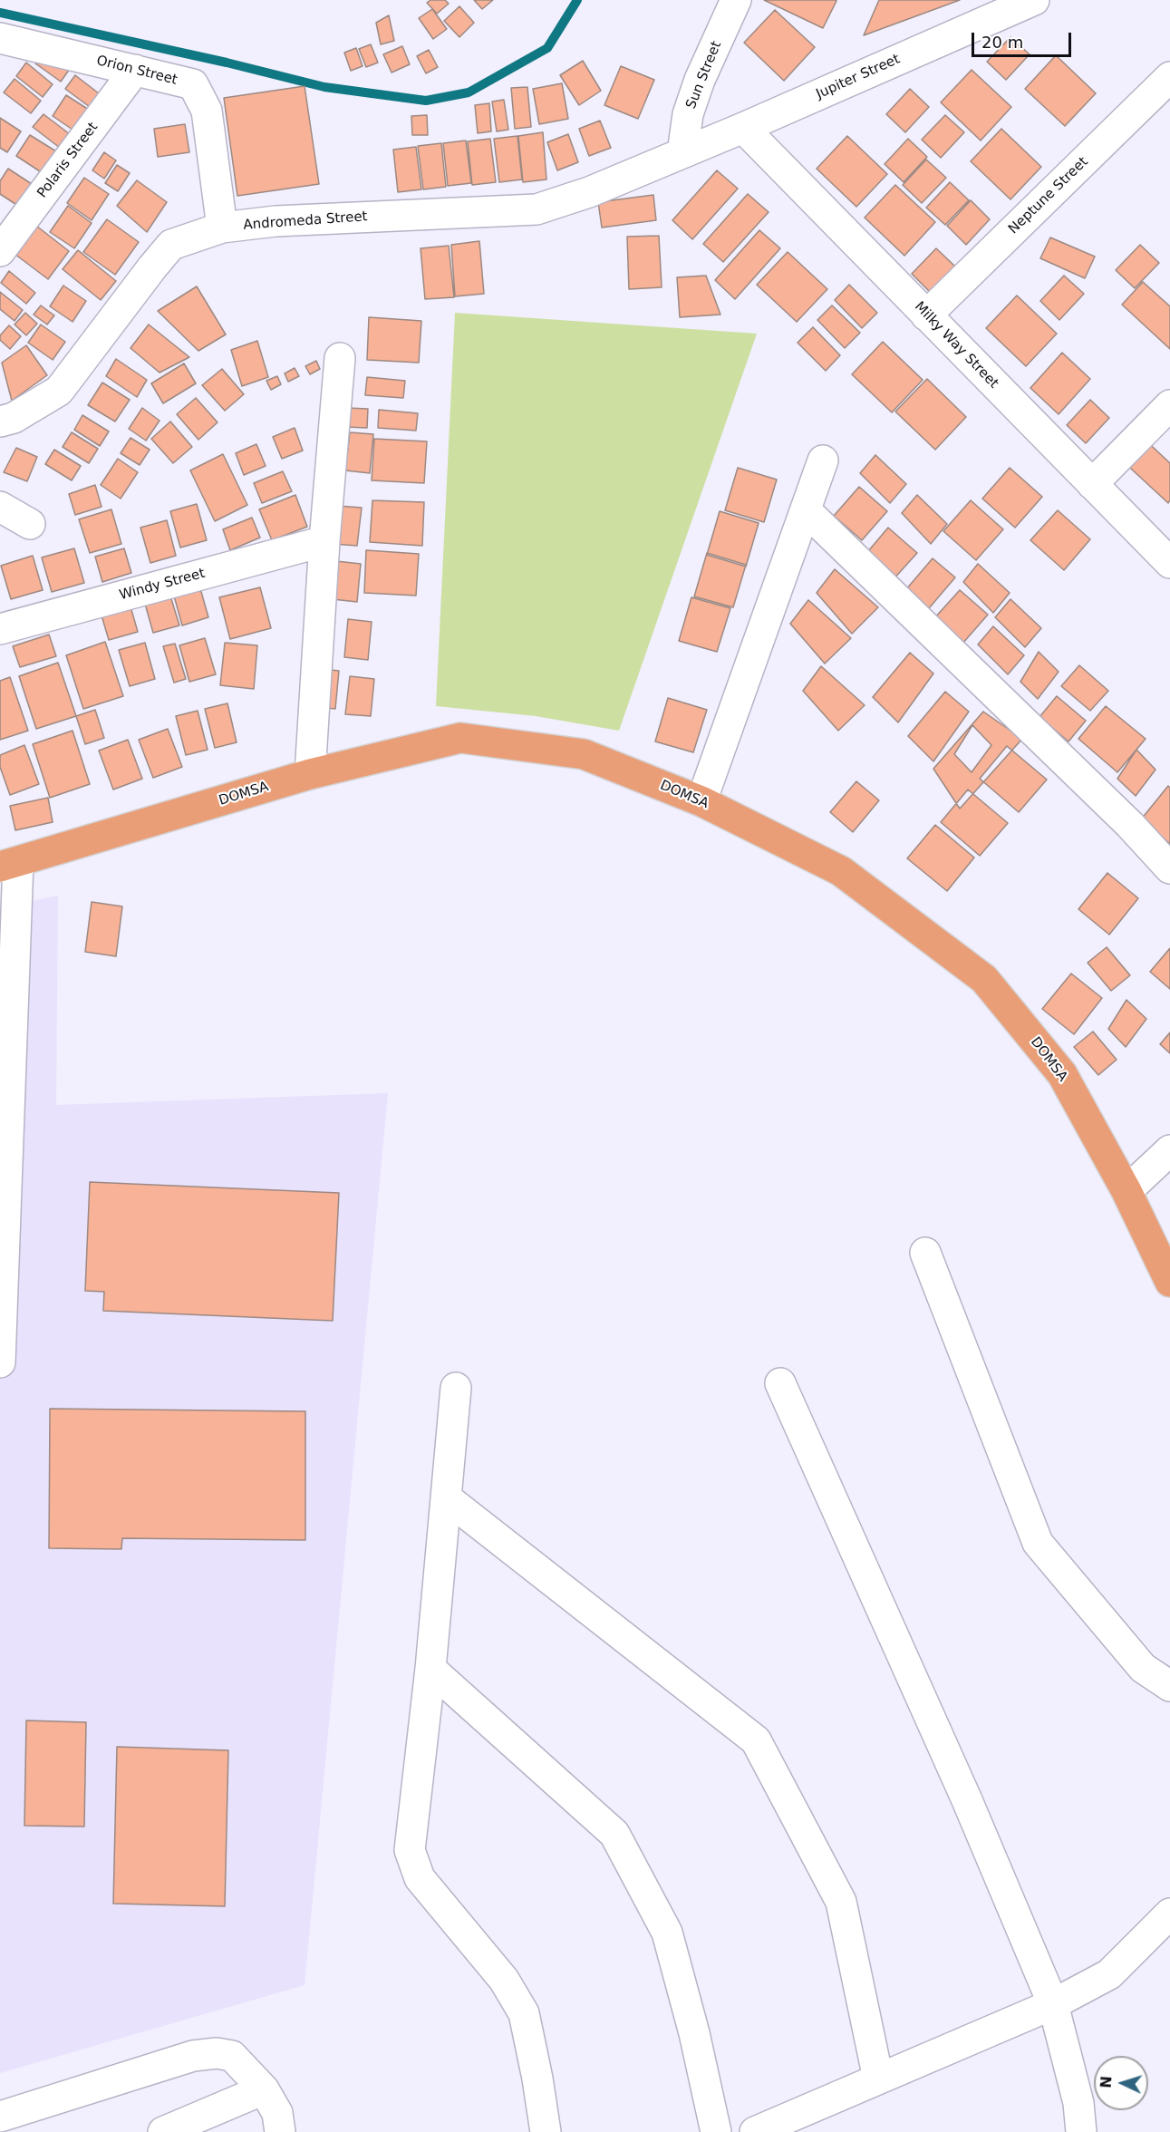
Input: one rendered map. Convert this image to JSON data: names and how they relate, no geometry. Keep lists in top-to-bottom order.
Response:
{
  "streets": {
    "main road": ["DOMSA"],
    "street": [
      "Orion Street",
      "Sun Street",
      "Jupiter Street",
      "Polaris Street",
      "Neptune Street",
      "Andromeda Street",
      "Milky Way Street",
      "Windy Street"
    ]
  },
  "crossings": [
    ["Orion Street", "Polaris Street"],
    ["Orion Street", "Andromeda Street"],
    ["Sun Street", "Jupiter Street"],
    ["Sun Street", "Andromeda Street"],
    ["Jupiter Street", "Andromeda Street"],
    ["Jupiter Street", "Milky Way Street"],
    ["Neptune Street", "Milky Way Street"]
  ],
  "scale_bar": "20 m",
  "north": "left"
}
